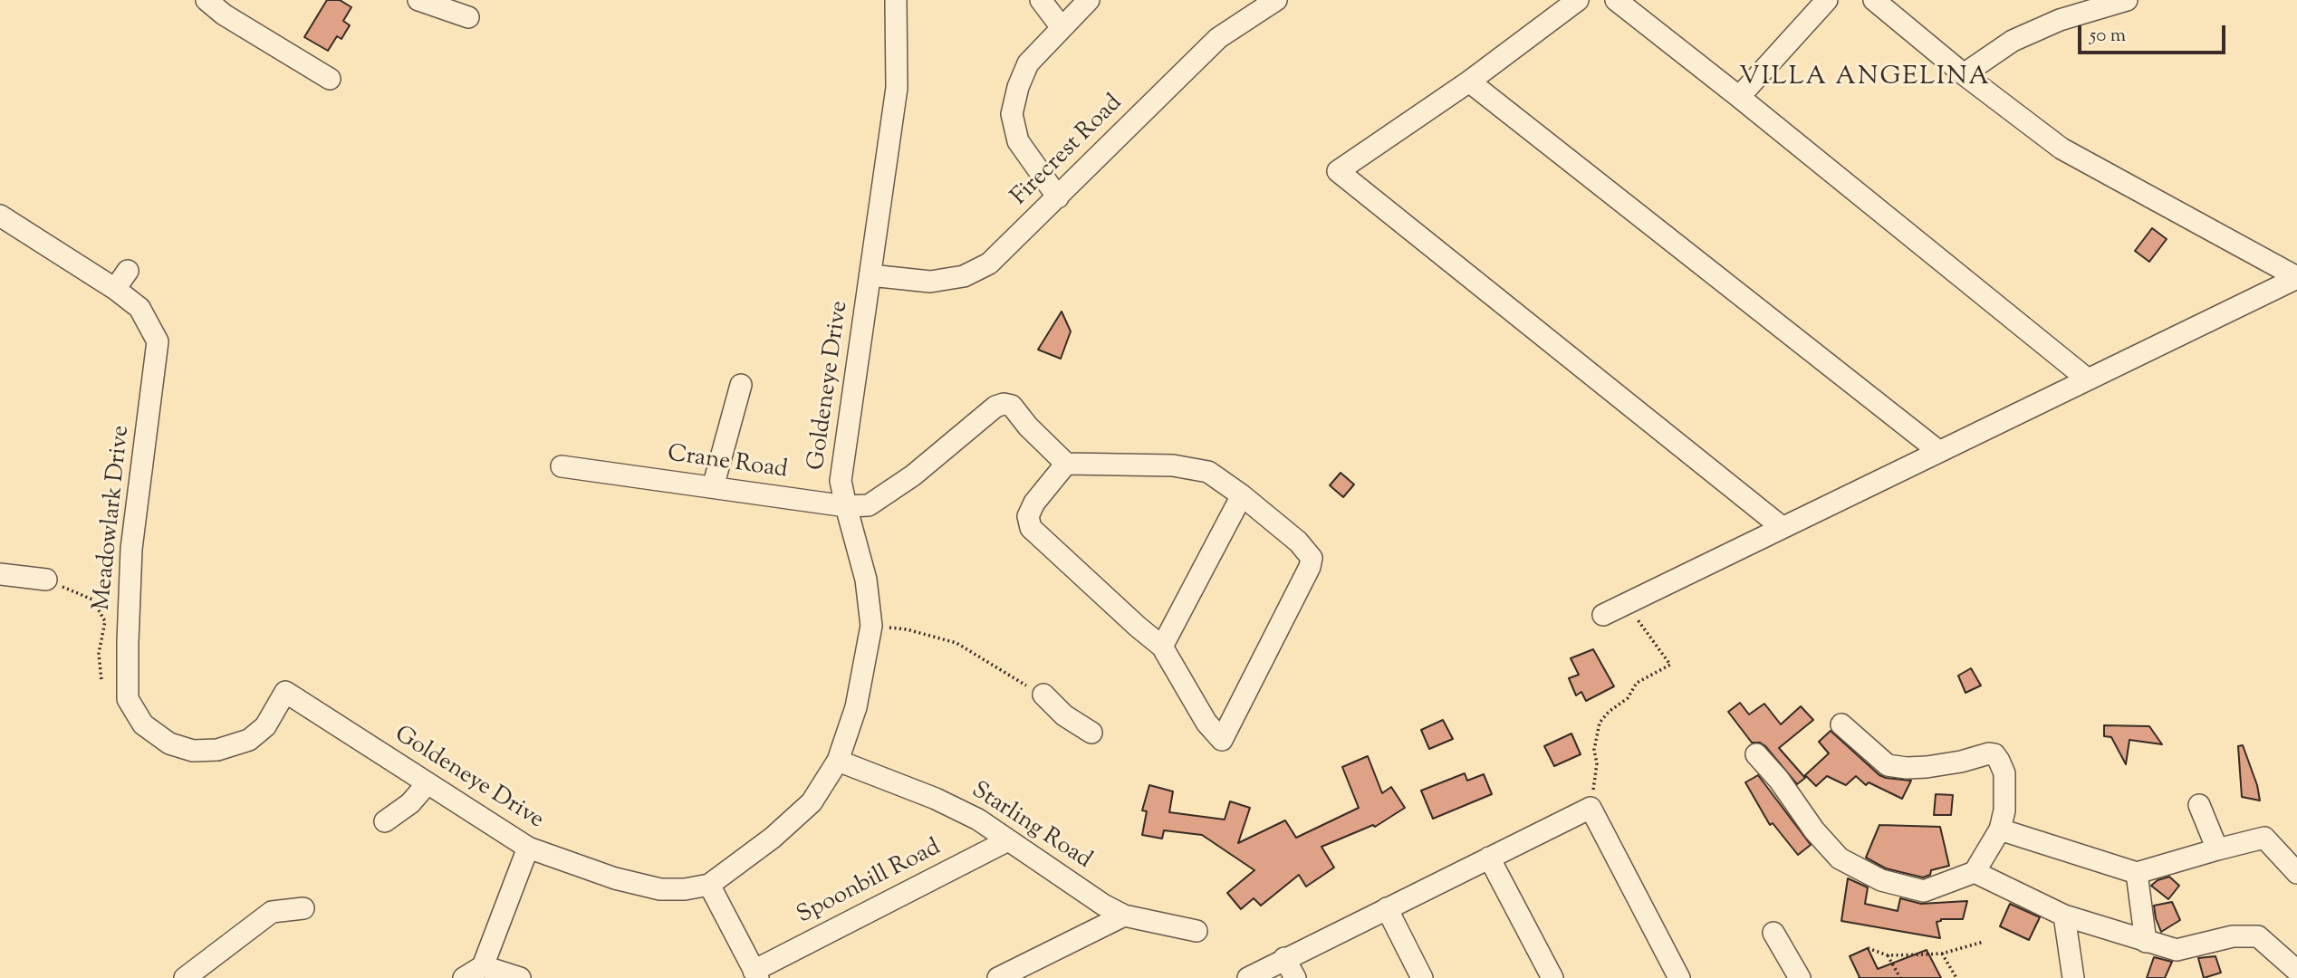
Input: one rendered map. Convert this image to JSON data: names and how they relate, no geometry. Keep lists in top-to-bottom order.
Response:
{
  "streets": {
    "street": [
      "Firecrest Road",
      "Goldeneye Drive",
      "Crane Road",
      "Meadowlark Drive",
      "Starling Road",
      "Spoonbill Road"
    ]
  },
  "crossings": [
    ["Firecrest Road", "Goldeneye Drive"],
    ["Goldeneye Drive", "Crane Road"],
    ["Goldeneye Drive", "Meadowlark Drive"],
    ["Goldeneye Drive", "Starling Road"],
    ["Starling Road", "Spoonbill Road"]
  ],
  "districts": ["VILLA ANGELINA"],
  "scale_bar": "50 m"
}
